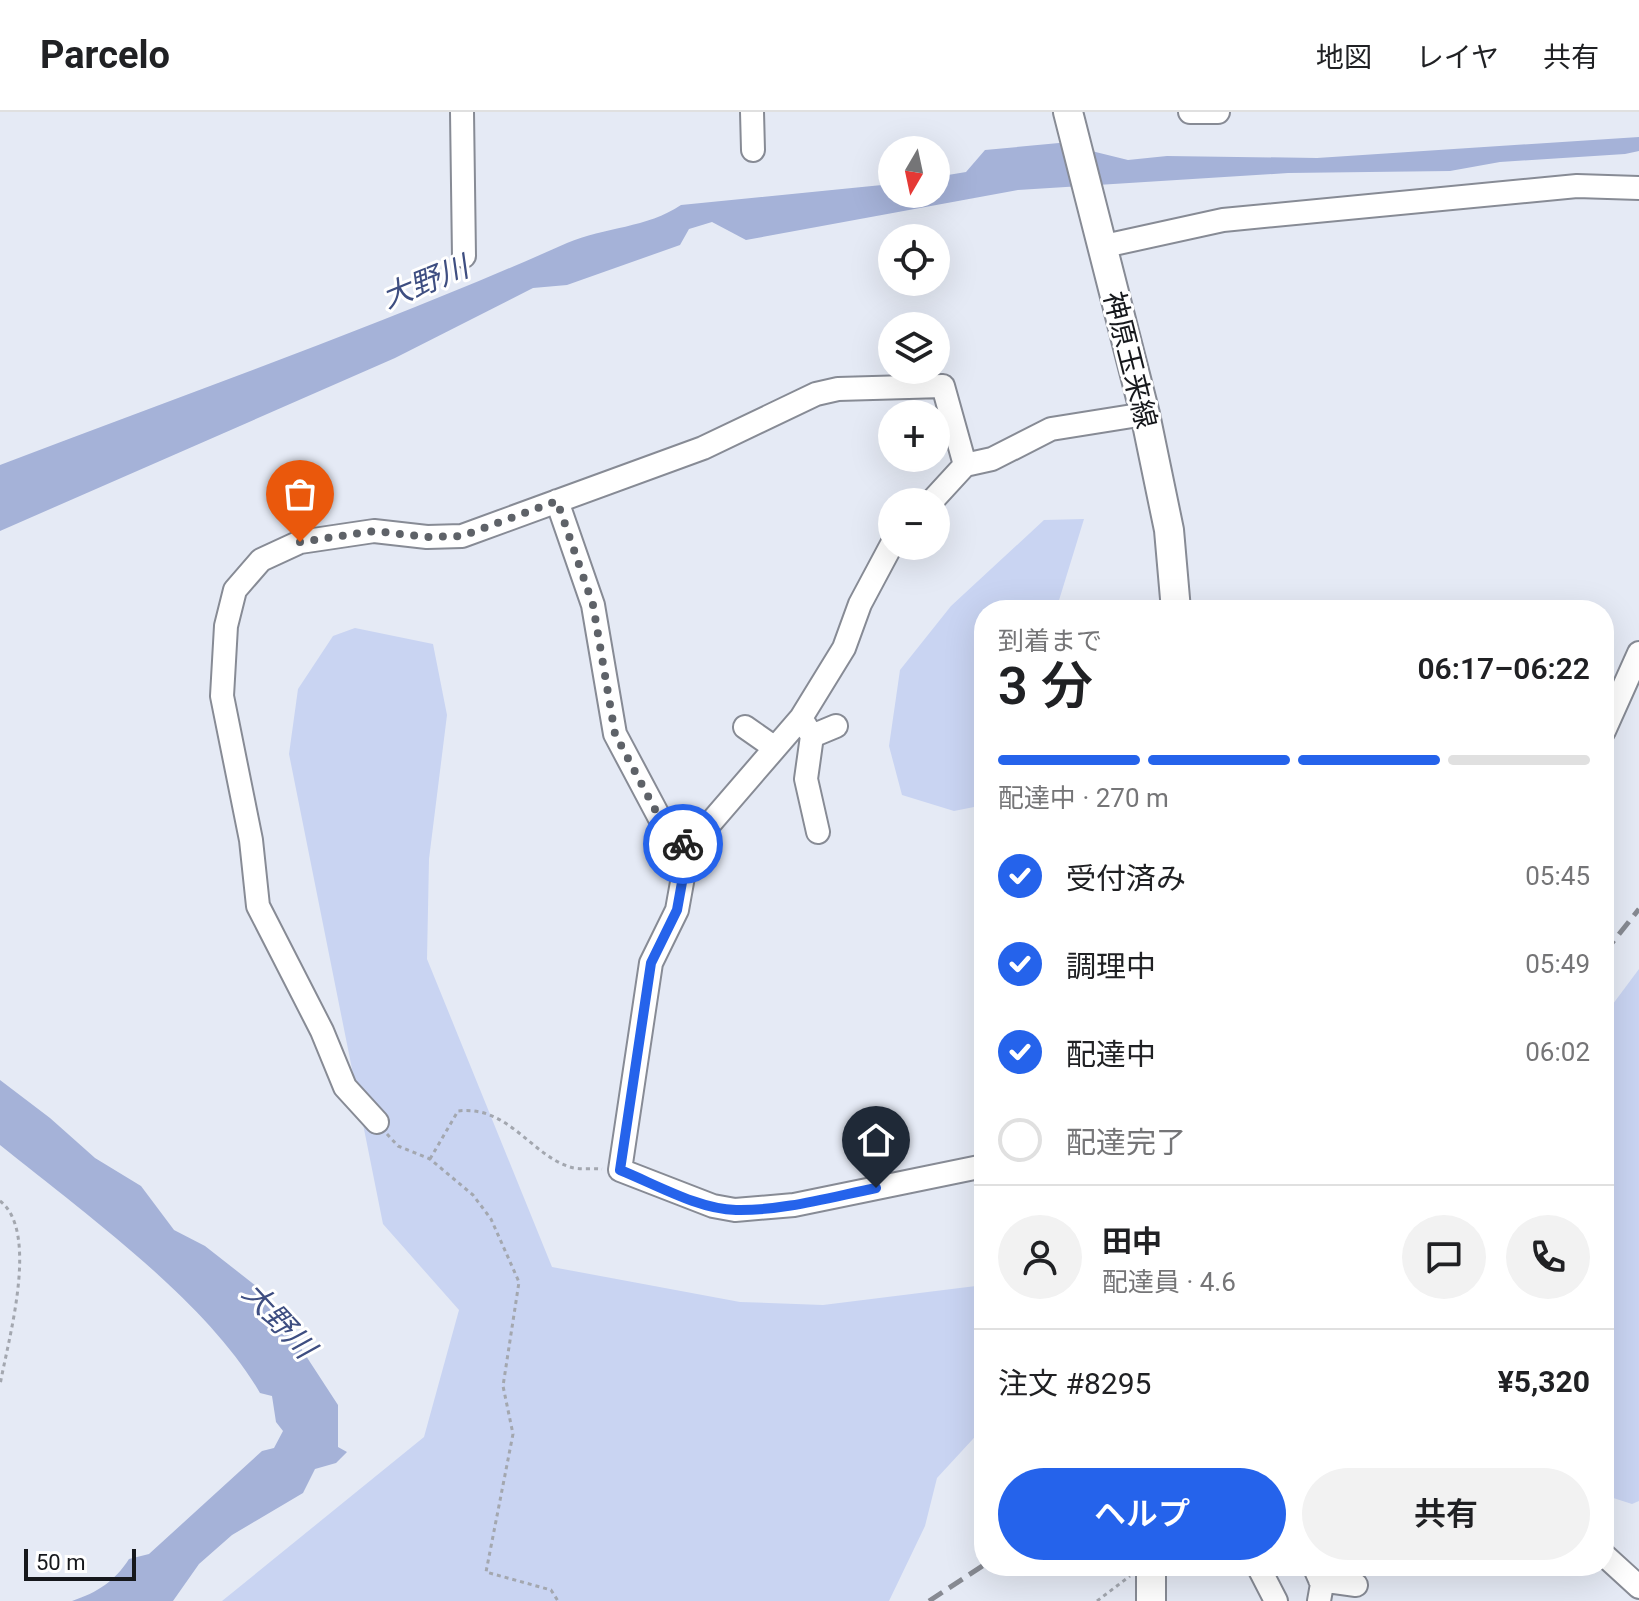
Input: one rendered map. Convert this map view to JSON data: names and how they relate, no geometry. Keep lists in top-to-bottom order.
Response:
{
  "streets": {
    "main road": ["神原玉来線"]
  },
  "water": ["大野川"],
  "scale_bar": "50 m",
  "north": "bottom",
  "page": {
    "header": "Parcelo",
    "nav": ["地図", "レイヤ", "共有"],
    "map_buttons": ["+", "−"],
    "heading": ["3 分", "到着まで", "06:17–06:22"],
    "panel": [
      "田中",
      "配達員 · 4.6",
      "注文 #8295",
      "¥5,320"
    ],
    "bar": "配達中 · 270 m",
    "list": [
      ["受付済み", "05:45"],
      ["調理中", "05:49"],
      ["配達中", "06:02"],
      "配達完了"
    ],
    "buttons": ["ヘルプ", "共有"],
    "scale": "50 m"
  }
}
